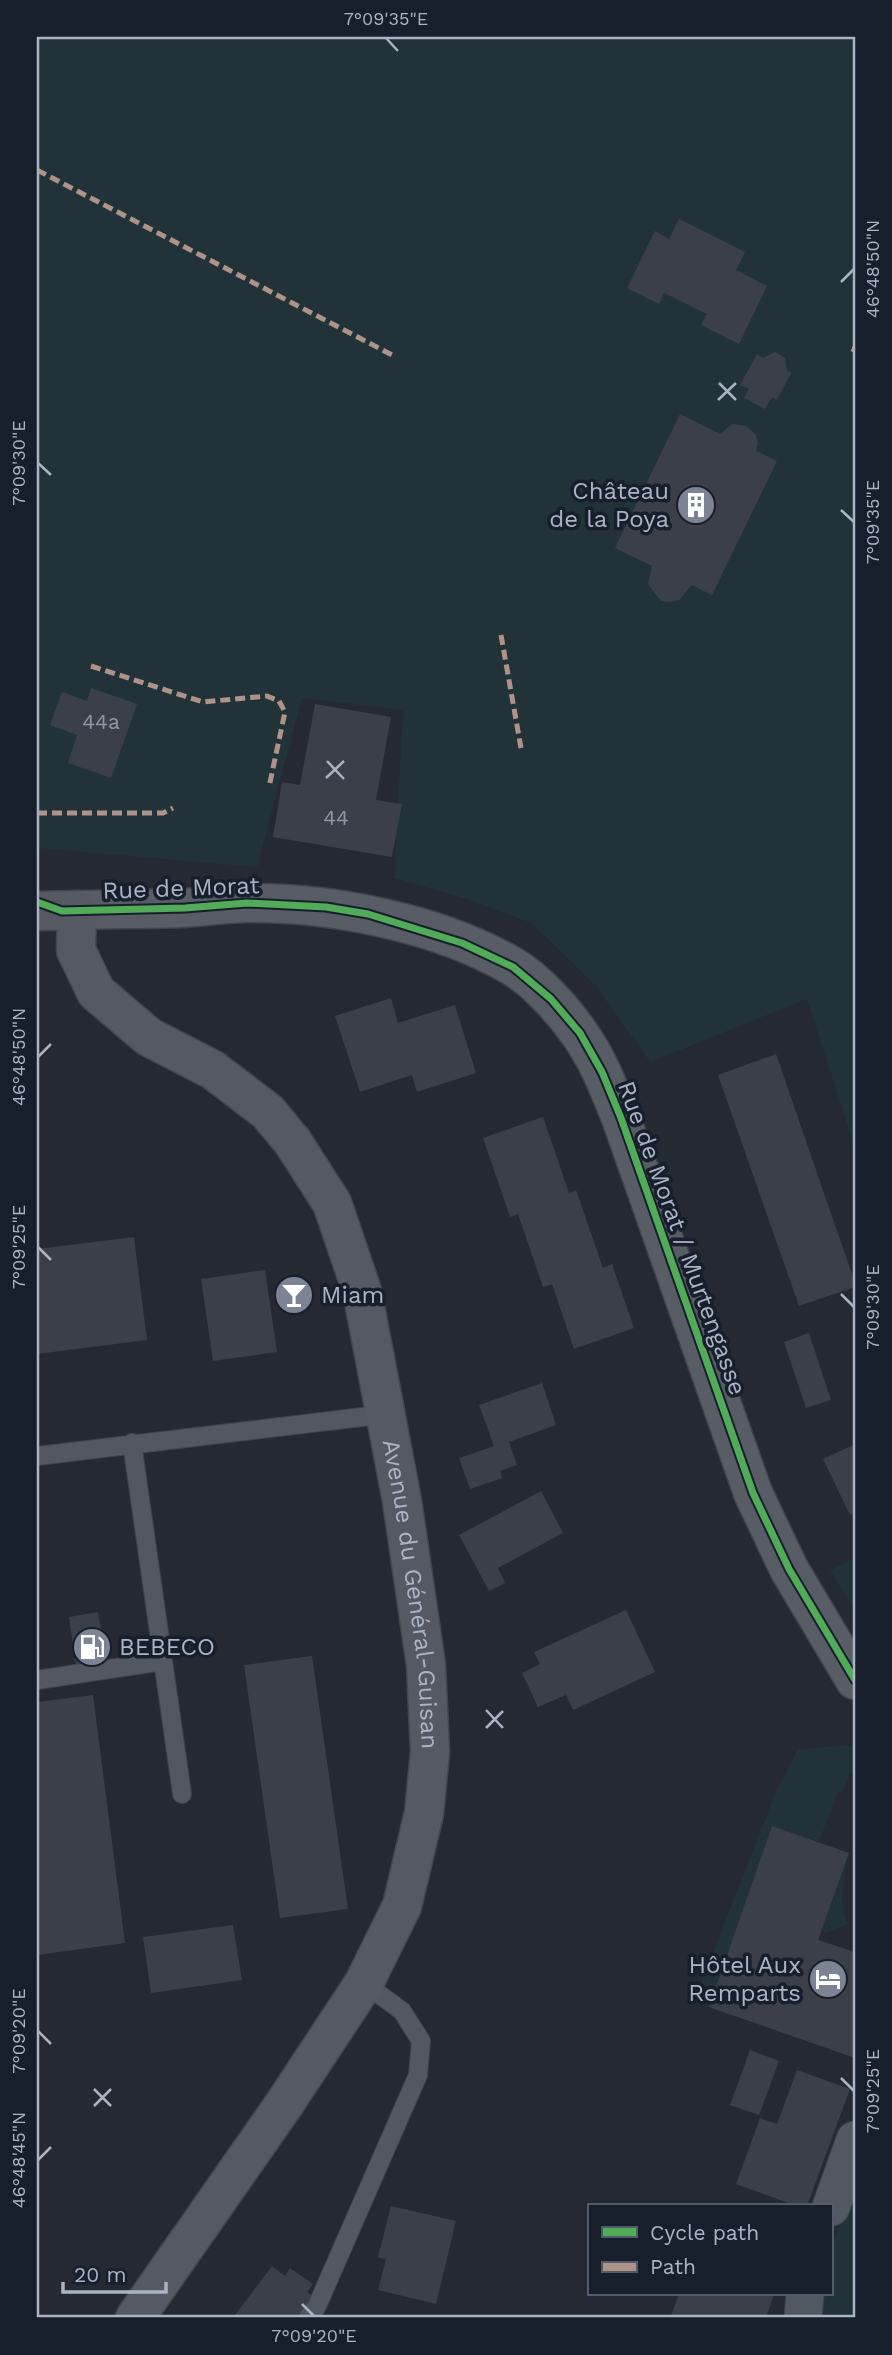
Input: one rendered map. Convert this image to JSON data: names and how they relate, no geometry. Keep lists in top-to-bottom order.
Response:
{
  "streets": {
    "main road": ["Rue de Morat", "Rue de Morat / Murtengasse", "Avenue du Général-Guisan"]
  },
  "crossings": [
    ["Rue de Morat", "Rue de Morat / Murtengasse"],
    ["Rue de Morat", "Avenue du Général-Guisan"]
  ],
  "places": {
    "building": ["Château de la Poya"],
    "bar": ["Miam"],
    "fuel station": ["BEBECO"],
    "hotel": ["Hôtel Aux Remparts"]
  },
  "house_numbers": ["44a", "44"],
  "legend": ["Cycle path", "Path"],
  "scale_bar": "20 m",
  "coordinates": [
    "7°09'35\"E",
    "46°48'50\"N",
    "7°09'30\"E",
    "7°09'25\"E",
    "7°09'20\"E",
    "46°48'45\"N"
  ]
}
